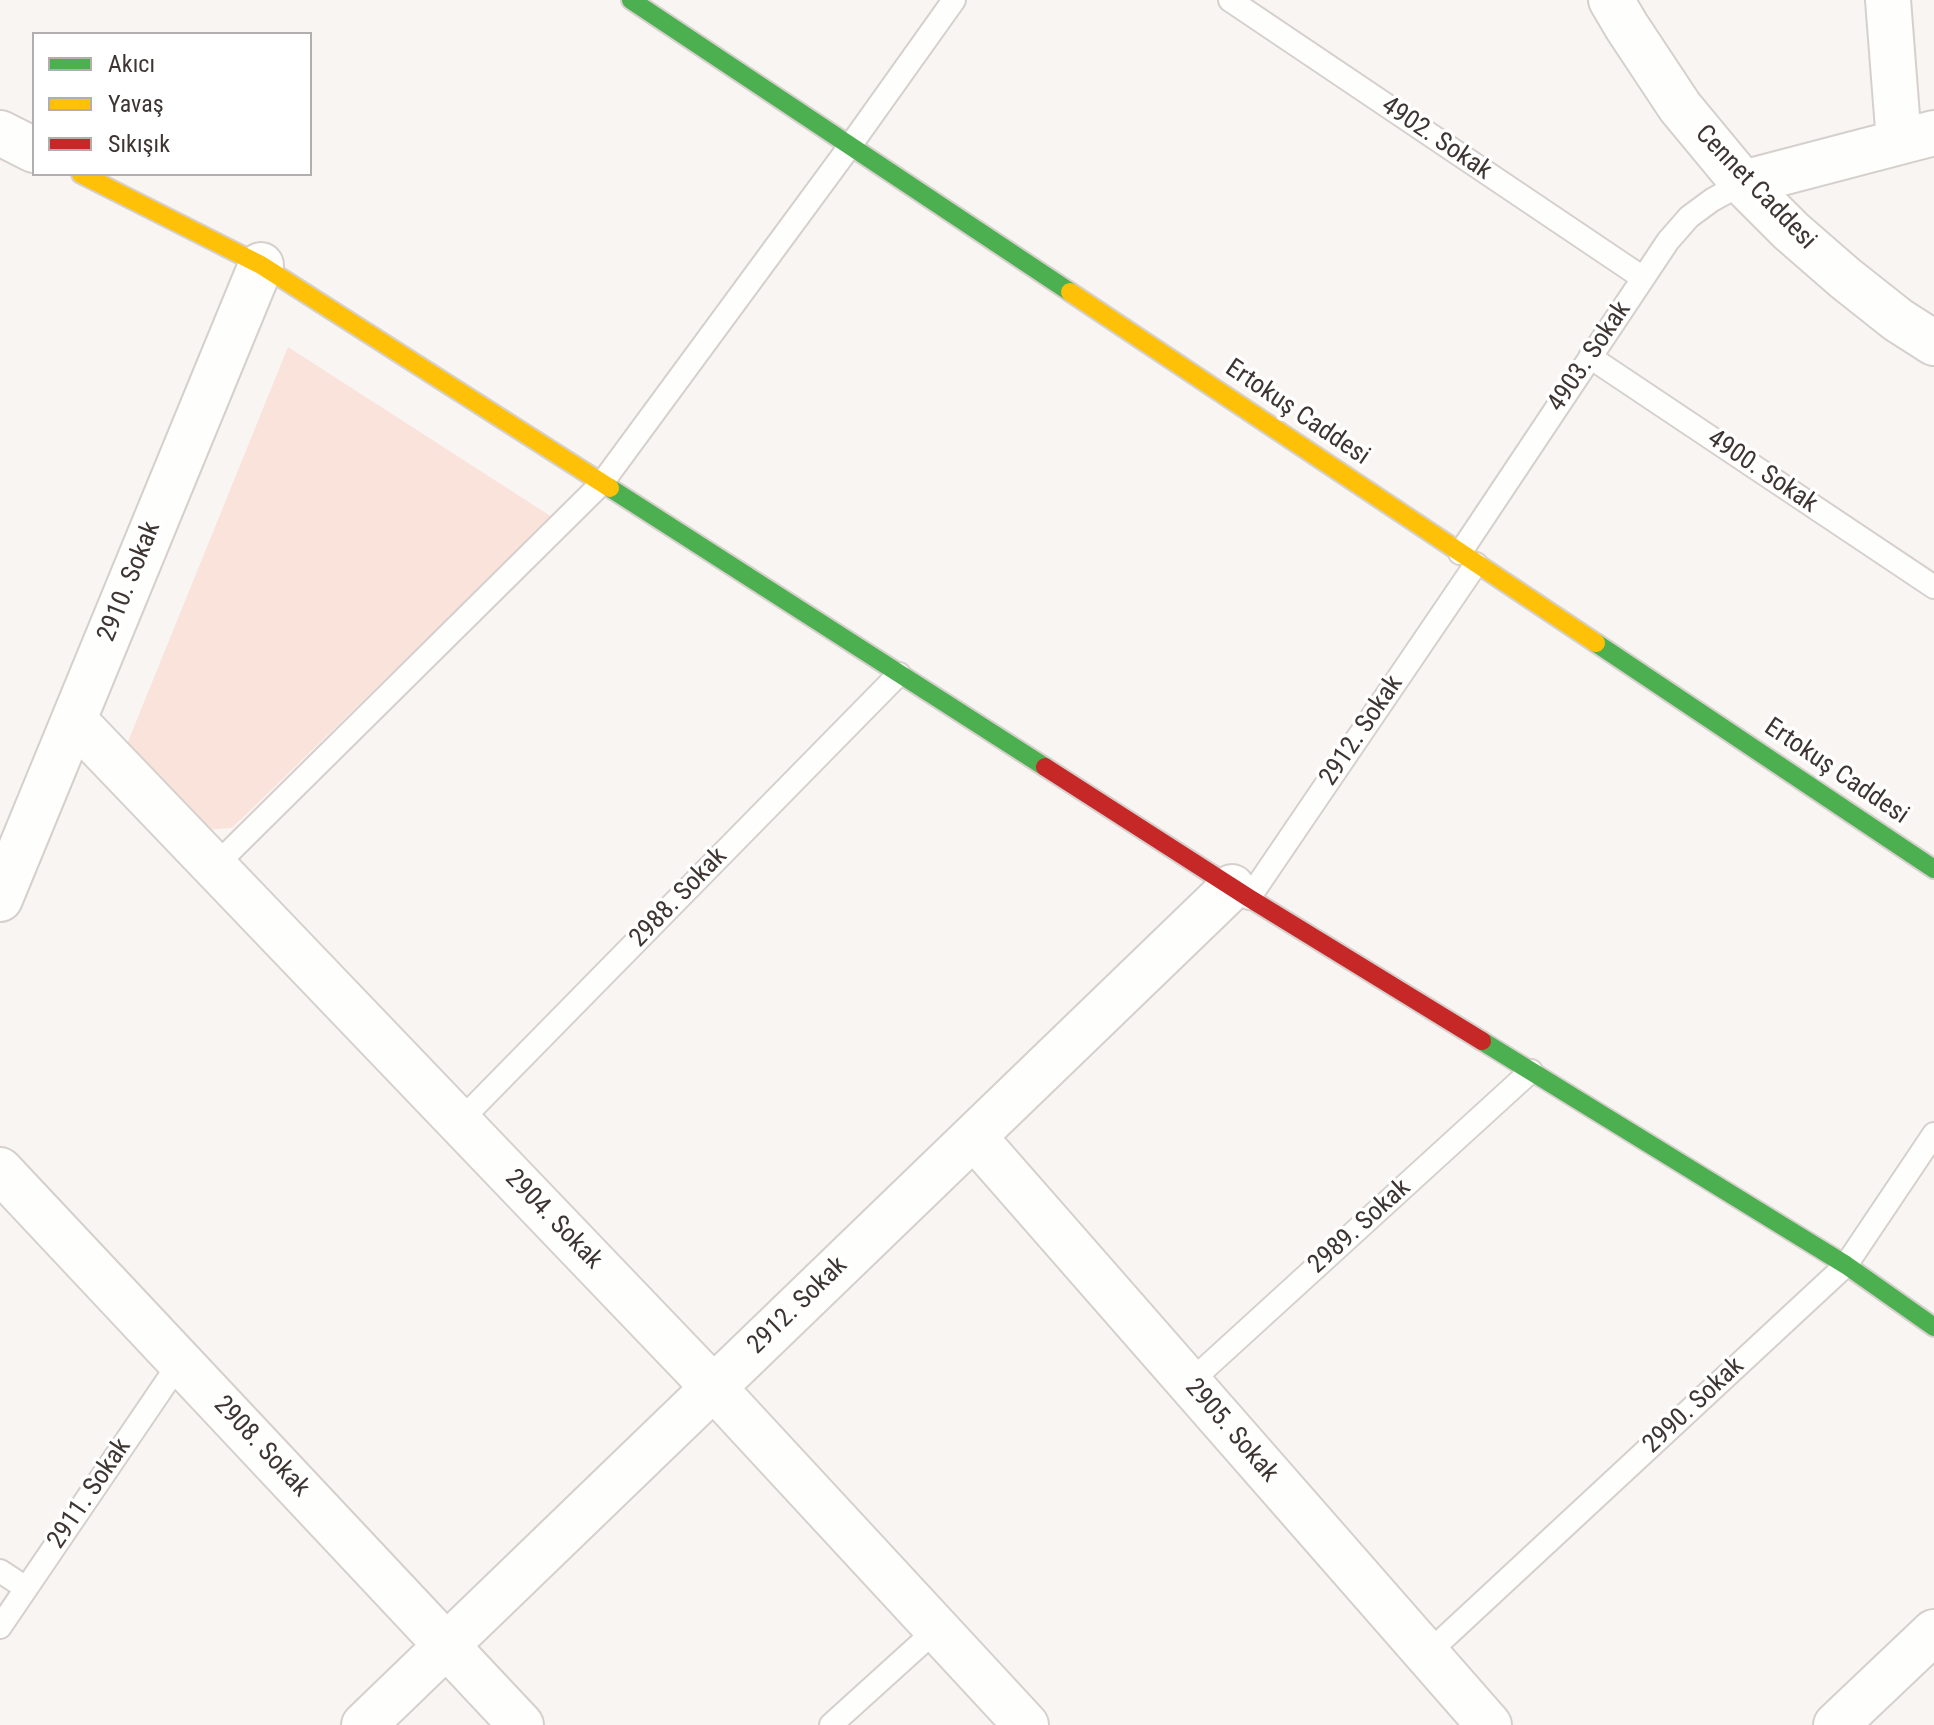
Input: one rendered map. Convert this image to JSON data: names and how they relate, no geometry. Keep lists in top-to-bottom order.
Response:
{
  "streets": {
    "street": [
      "Cennet Caddesi",
      "Ertokuş Caddesi",
      "2910. Sokak",
      "2912. Sokak",
      "2904. Sokak",
      "2905. Sokak",
      "2908. Sokak"
    ],
    "lane": [
      "4902. Sokak",
      "4903. Sokak",
      "4900. Sokak",
      "2988. Sokak",
      "2989. Sokak",
      "2990. Sokak",
      "2911. Sokak"
    ]
  },
  "crossings": [
    ["4902. Sokak", "4903. Sokak"],
    ["Cennet Caddesi", "4903. Sokak"],
    ["4903. Sokak", "Ertokuş Caddesi"],
    ["4903. Sokak", "4900. Sokak"],
    ["4903. Sokak", "2912. Sokak"],
    ["Ertokuş Caddesi", "2912. Sokak"],
    ["2910. Sokak", "2904. Sokak"],
    ["2912. Sokak", "2904. Sokak"],
    ["2912. Sokak", "2905. Sokak"],
    ["2912. Sokak", "2908. Sokak"],
    ["2988. Sokak", "2904. Sokak"],
    ["2989. Sokak", "2905. Sokak"],
    ["2990. Sokak", "2905. Sokak"],
    ["2908. Sokak", "2911. Sokak"]
  ],
  "legend": ["Akıcı", "Yavaş", "Sıkışık"]
}
